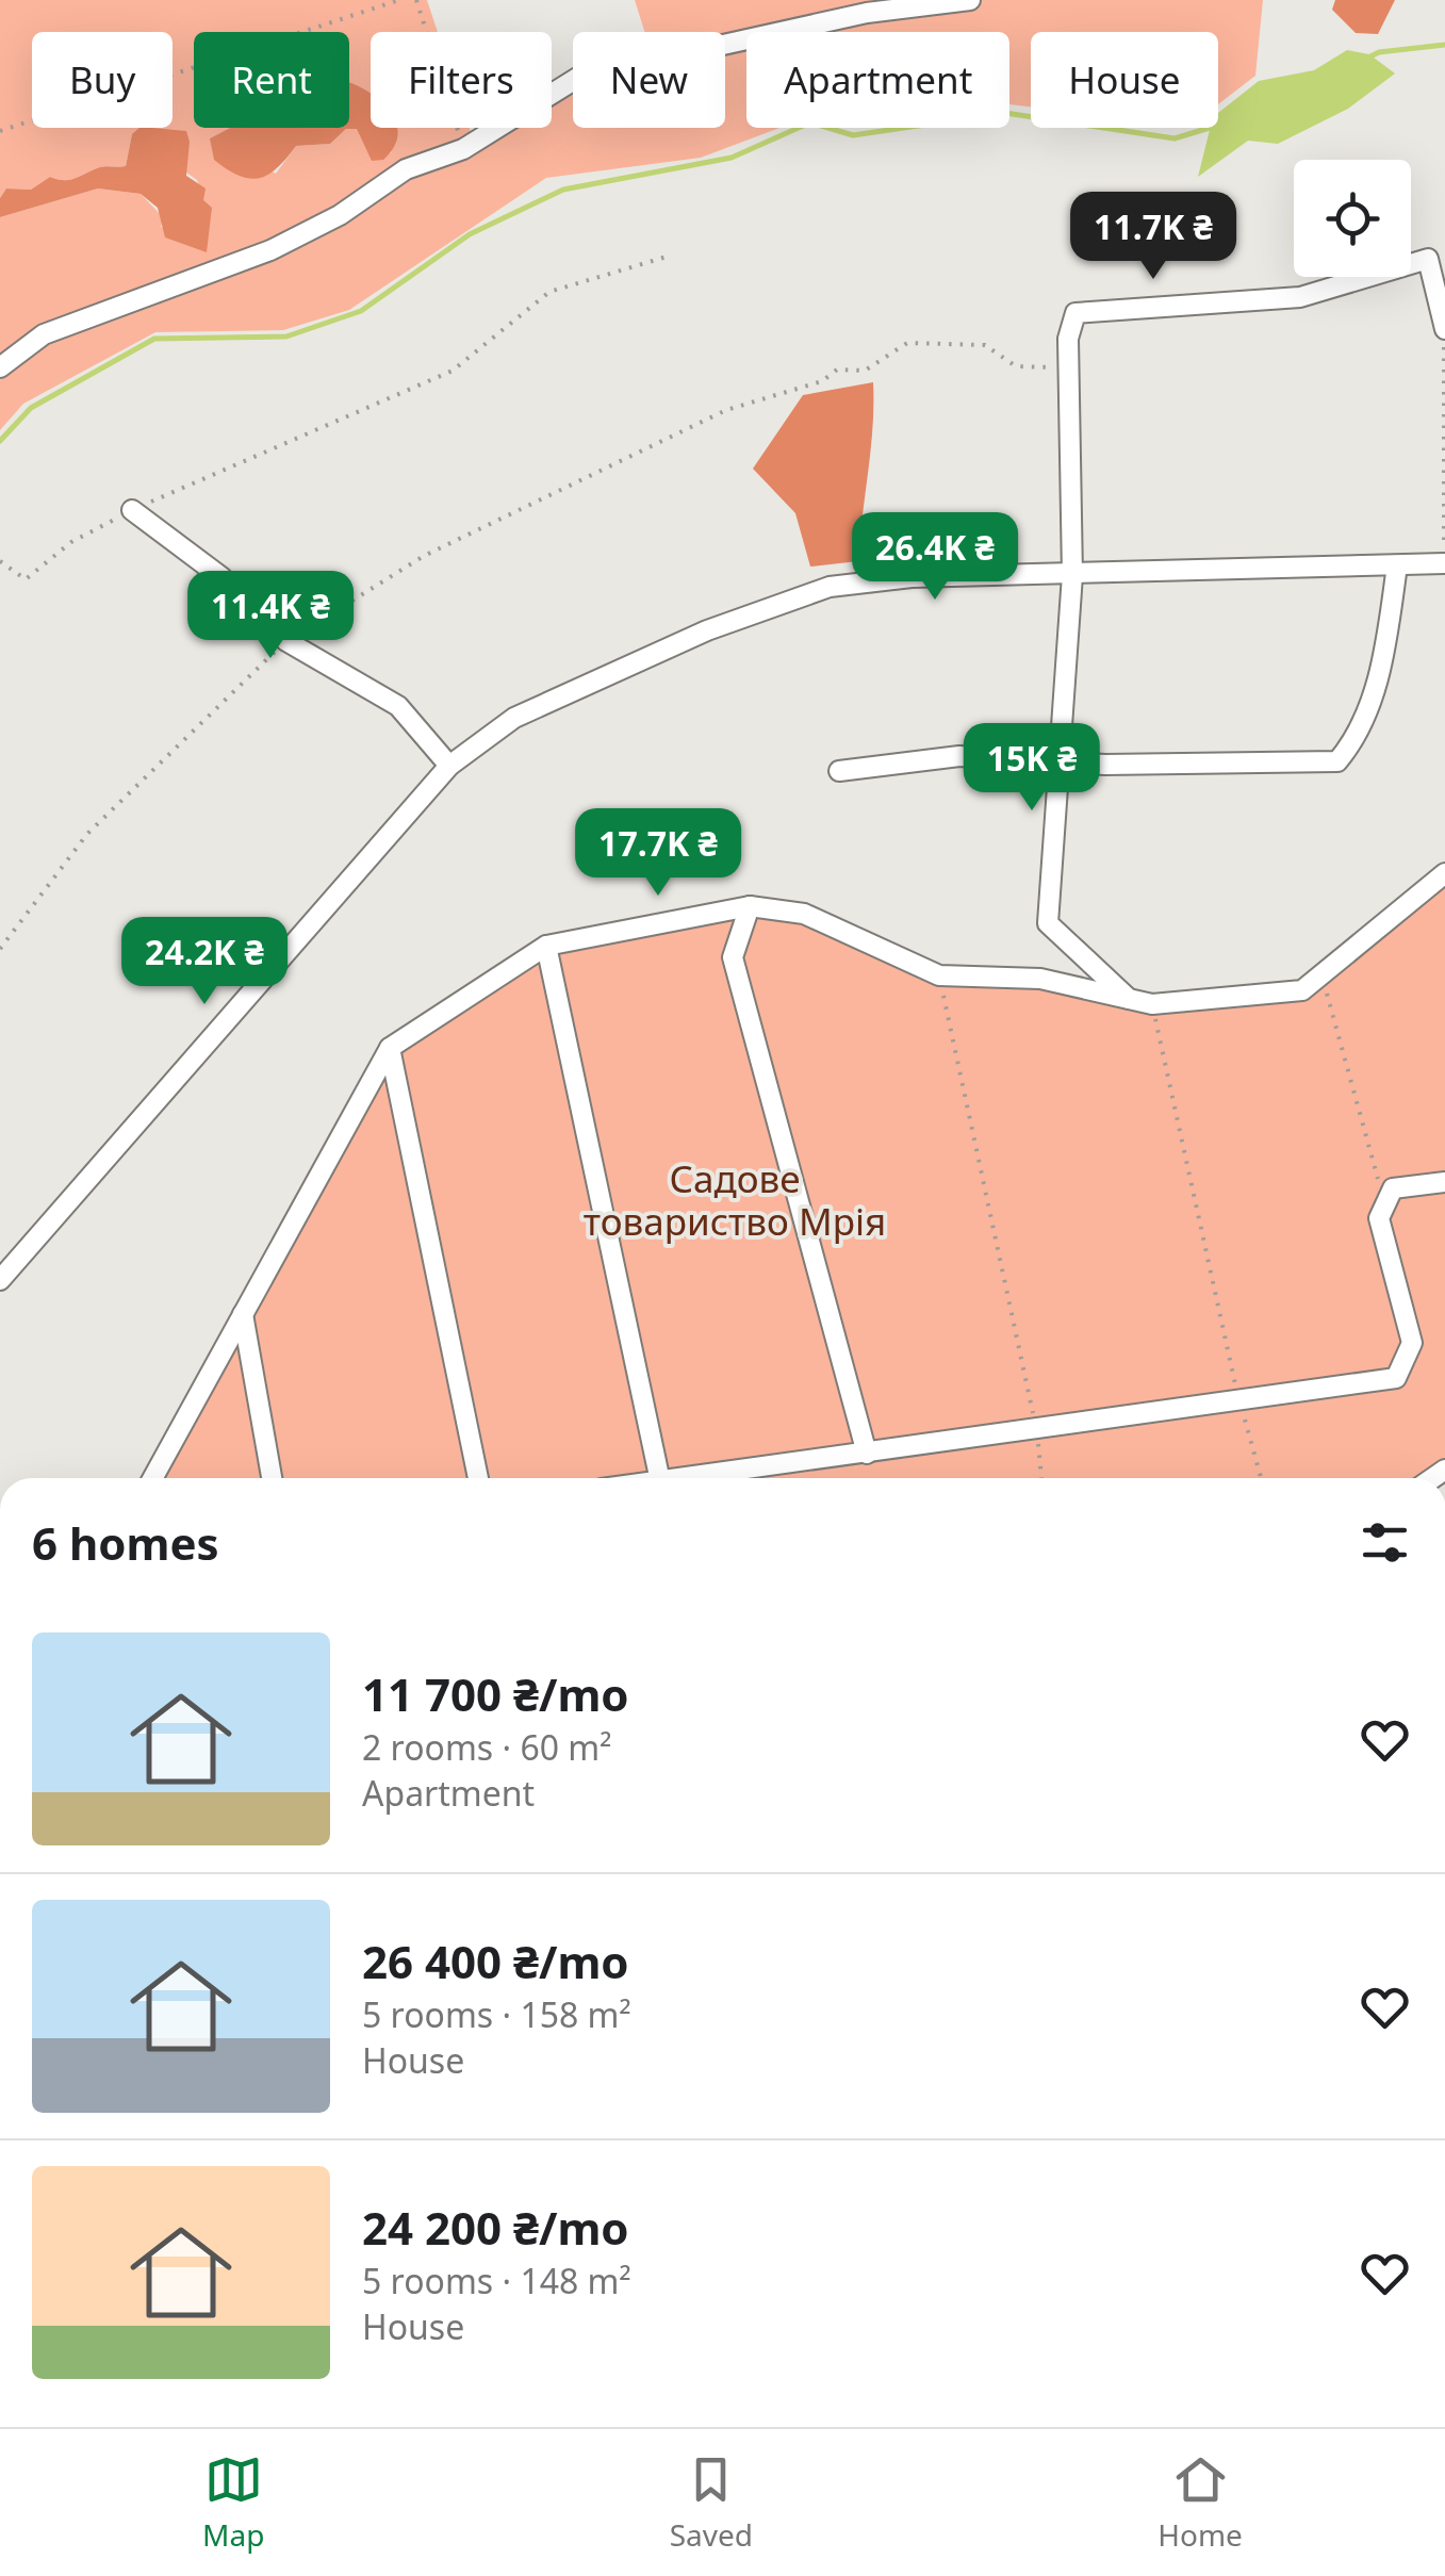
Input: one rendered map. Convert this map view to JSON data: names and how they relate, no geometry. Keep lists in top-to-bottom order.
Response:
{
  "parks": ["Садове товариство Мрія"],
  "page": {
    "chip": [
      "Buy",
      "Rent",
      "Filters",
      "New",
      "Apartment",
      "House"
    ],
    "price": [
      "11.7K ₴",
      "26.4K ₴",
      "11.4K ₴",
      "15K ₴",
      "17.7K ₴",
      "24.2K ₴"
    ],
    "heading": "6 homes",
    "list": [
      {
        "name": "11 700 ₴/mo",
        "note": "2 rooms · 60 m² · Apartment"
      },
      {
        "name": "26 400 ₴/mo",
        "note": "5 rooms · 158 m² · House"
      },
      {
        "name": "24 200 ₴/mo",
        "note": "5 rooms · 148 m² · House"
      }
    ],
    "tabs": ["Map", "Saved", "Home"]
  }
}
